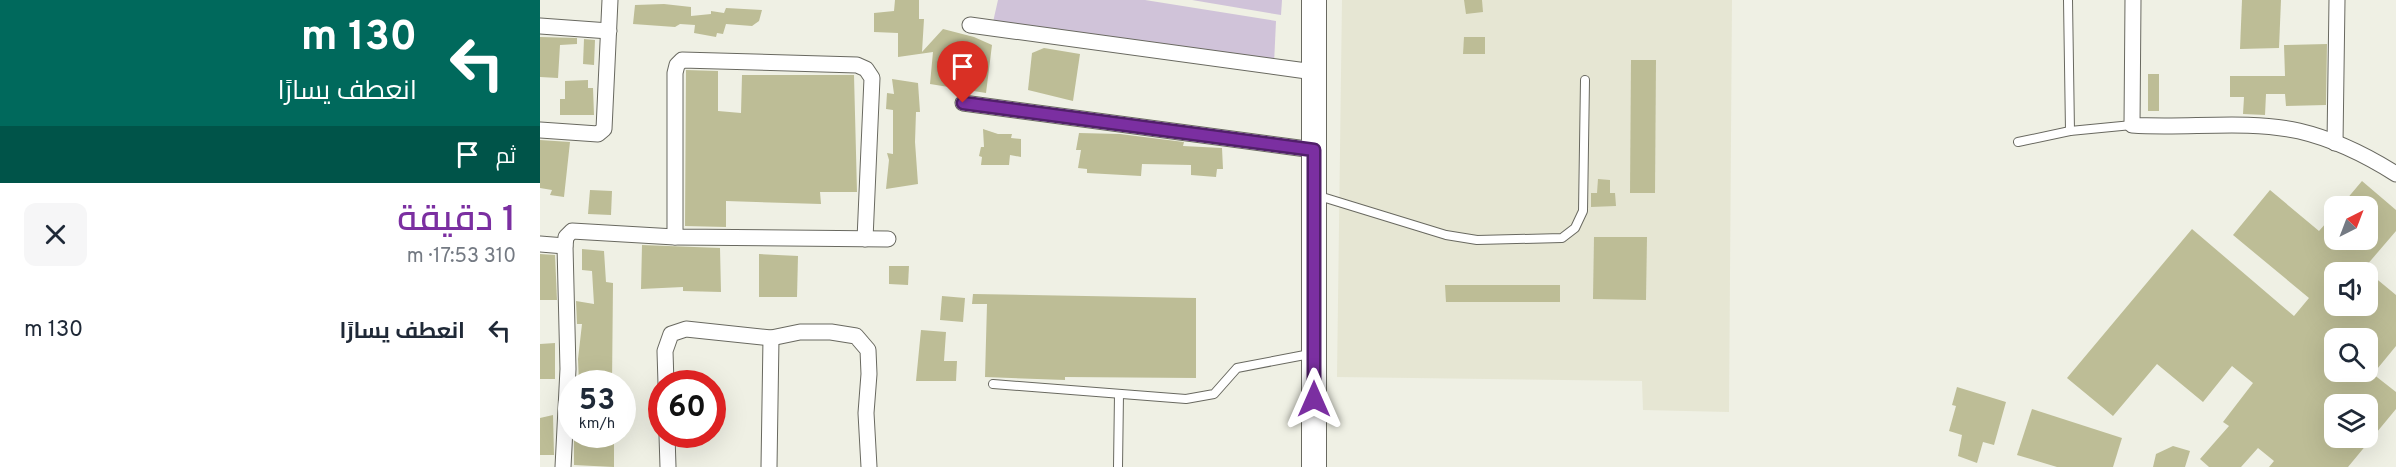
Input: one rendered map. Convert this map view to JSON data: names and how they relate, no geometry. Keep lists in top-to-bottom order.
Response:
{
  "north": "top right",
  "page": {
    "turn": ["130 m", "انعطف يسارًا"],
    "then": "ثم",
    "heading": ["1 دقيقة", "310 m · 17:53"],
    "list": [
      {
        "name": "انعطف يسارًا",
        "value": "130 m"
      }
    ],
    "speed": "53 km/h",
    "limit": "60"
  }
}
